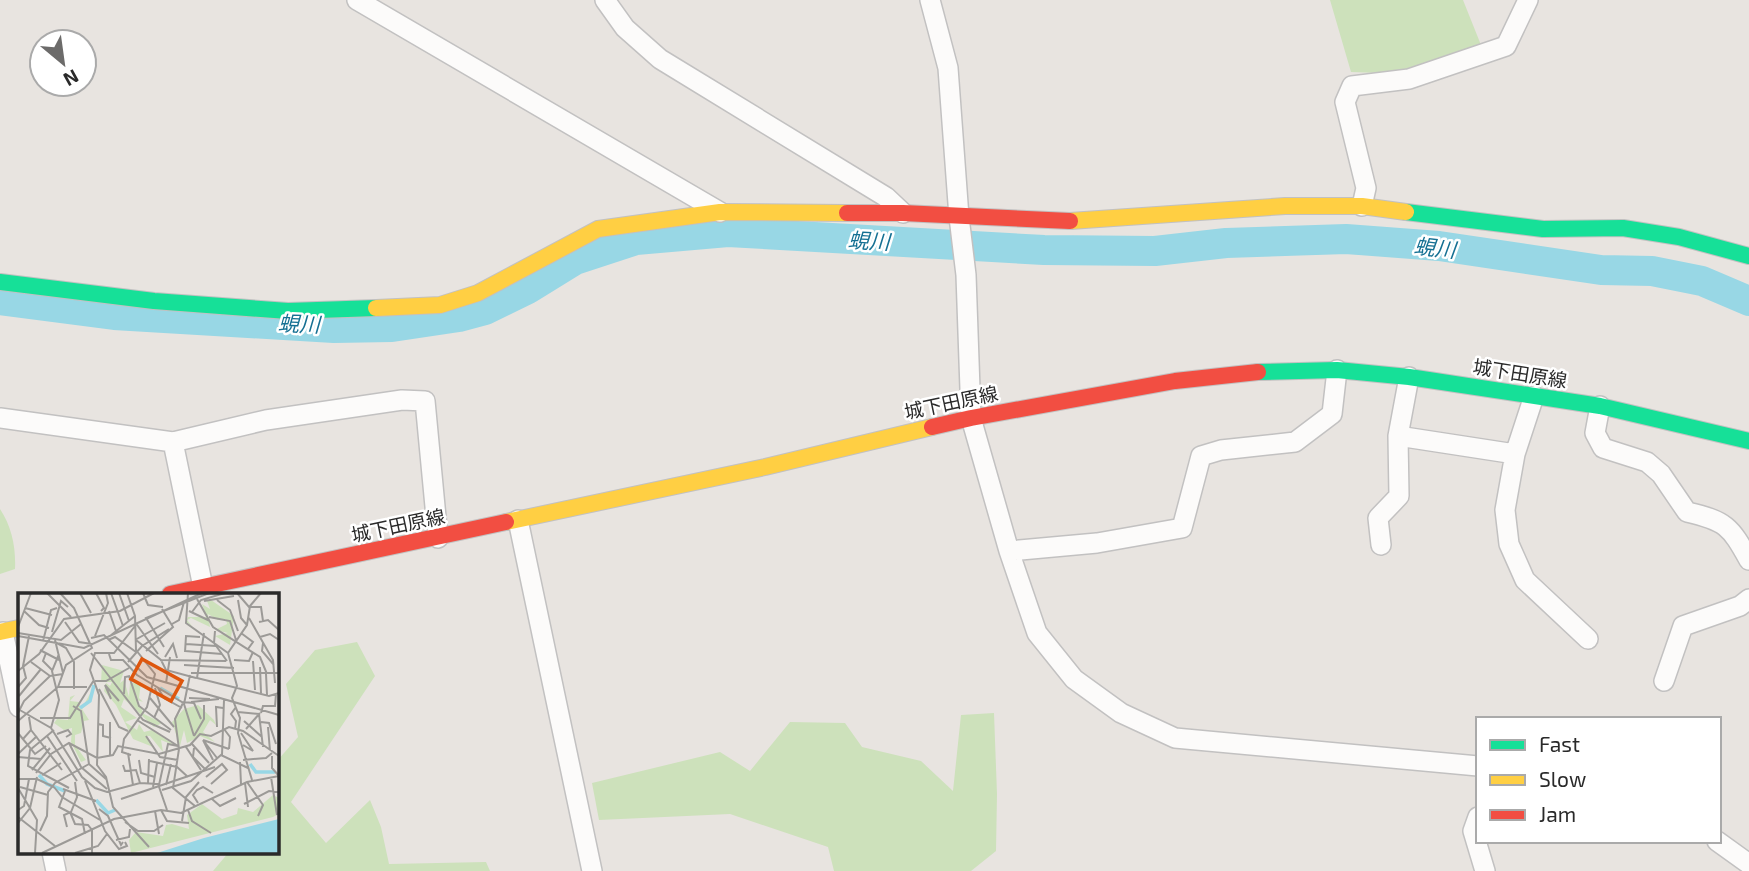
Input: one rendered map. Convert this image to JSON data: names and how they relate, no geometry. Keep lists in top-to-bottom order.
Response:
{
  "streets": {
    "street": ["城下田原線"]
  },
  "water": ["蜆川"],
  "legend": ["Fast", "Slow", "Jam"],
  "north": "bottom right"
}
